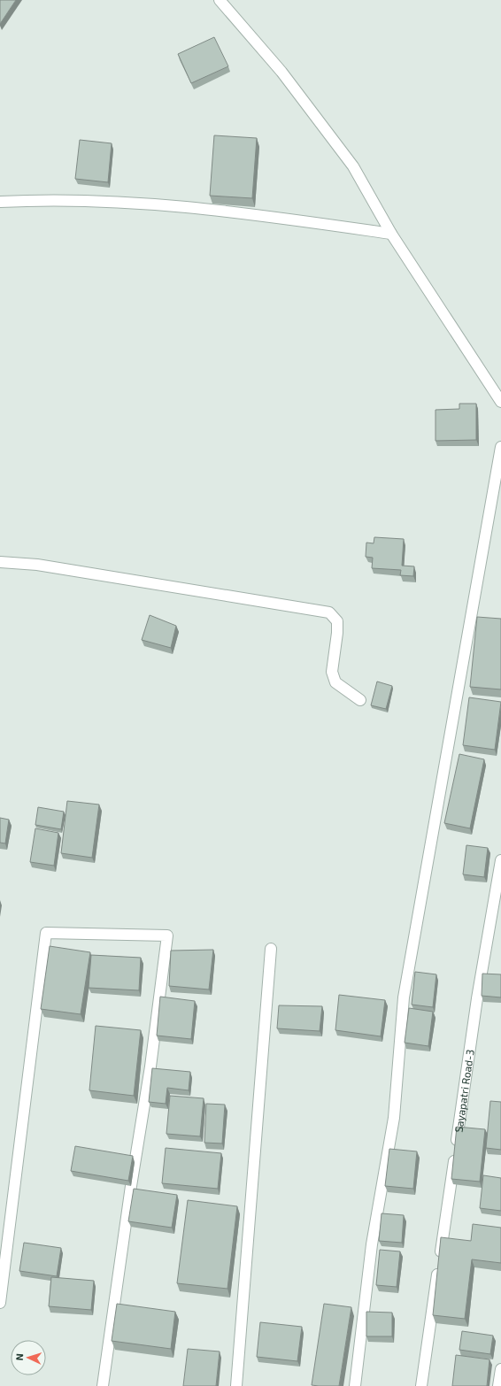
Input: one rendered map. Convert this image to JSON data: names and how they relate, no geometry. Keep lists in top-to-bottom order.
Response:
{
  "streets": {
    "street": ["Sayapatri Road-3"]
  },
  "north": "left"
}
